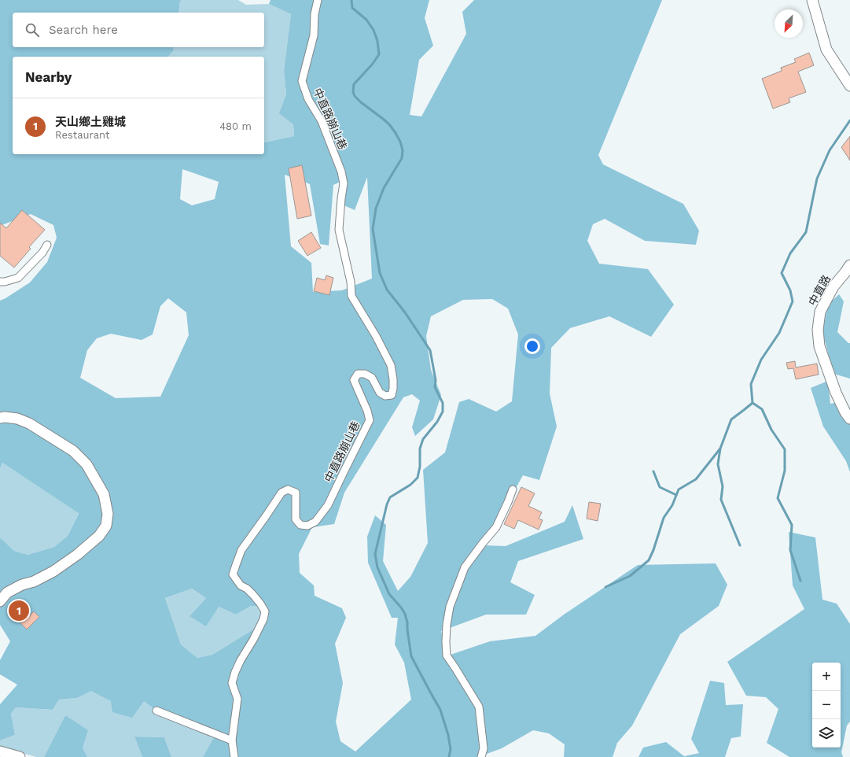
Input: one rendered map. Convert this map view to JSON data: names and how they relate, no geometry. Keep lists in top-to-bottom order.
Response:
{
  "streets": {
    "street": ["中直路崩山巷", "中直路"]
  },
  "north": "bottom left",
  "page": {
    "search": "Search here",
    "heading": "Nearby",
    "list": [
      {
        "mark": "1",
        "name": "天山鄉土雞城",
        "note": "Restaurant",
        "value": "480 m"
      }
    ],
    "pins": "1",
    "map_buttons": ["+", "−"]
  }
}
